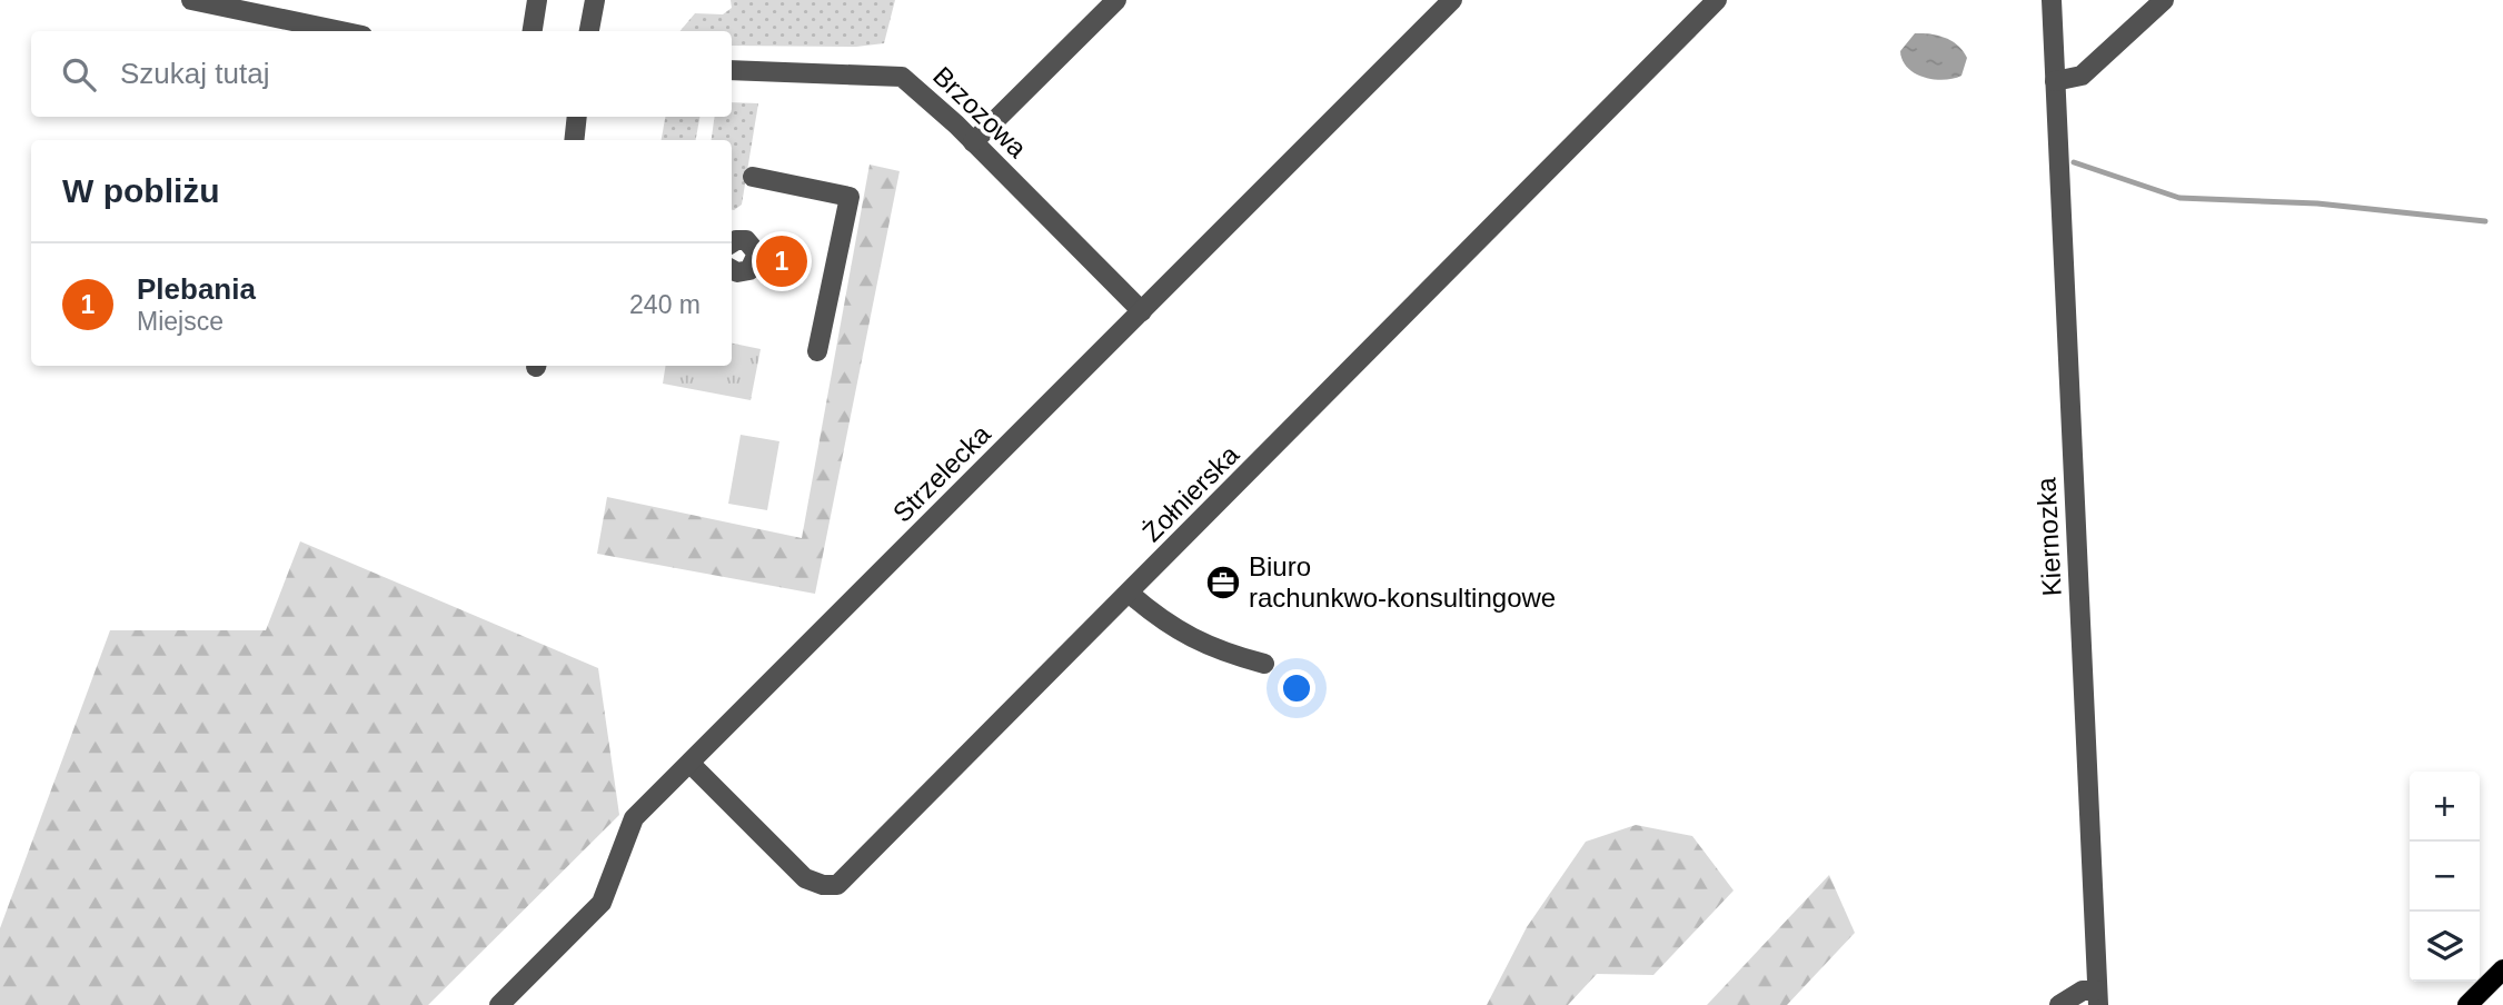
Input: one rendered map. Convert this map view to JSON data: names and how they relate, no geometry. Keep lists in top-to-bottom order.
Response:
{
  "streets": {
    "street": [
      "Brzozowa",
      "Strzelecka",
      "Żołnierska",
      "Kiernozka"
    ]
  },
  "crossings": [
    ["Brzozowa", "Strzelecka"],
    ["Strzelecka", "Żołnierska"]
  ],
  "places": {
    "office": ["Biuro rachunkwo-konsultingowe"]
  },
  "page": {
    "search": "Szukaj tutaj",
    "heading": "W pobliżu",
    "pins": "1",
    "list": [
      {
        "mark": "1",
        "name": "Plebania",
        "note": "Miejsce",
        "value": "240 m"
      }
    ],
    "map_buttons": ["+", "−"]
  }
}
